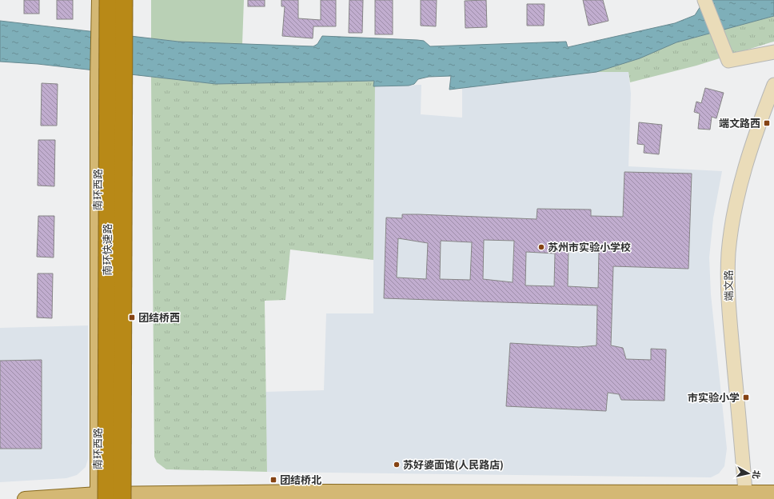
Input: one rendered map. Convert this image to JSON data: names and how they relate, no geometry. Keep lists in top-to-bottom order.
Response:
{
  "streets": {
    "highway": ["南环快速路"],
    "main road": ["南环西路"],
    "street": ["端文路"]
  },
  "crossings": [
    ["南环西路", "南环快速路"]
  ],
  "places": {
    "transit": [
      "端文路西",
      "团结桥西",
      "市实验小学",
      "团结桥北"
    ],
    "other": ["苏州市实验小学校", "苏好婆面馆(人民路店)"]
  },
  "north": "right"
}
